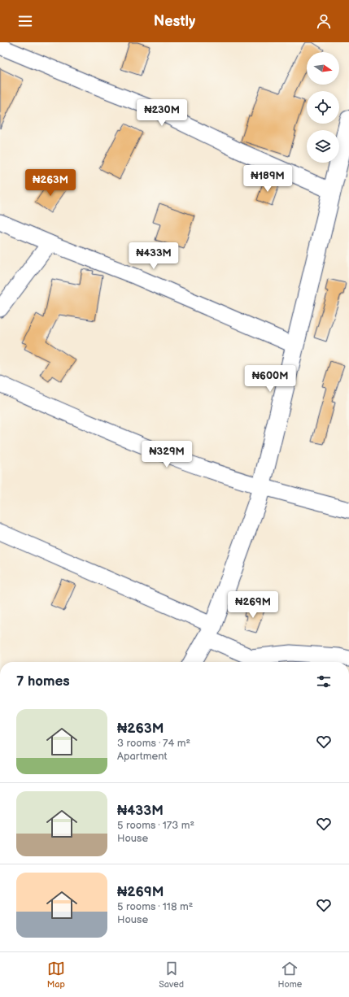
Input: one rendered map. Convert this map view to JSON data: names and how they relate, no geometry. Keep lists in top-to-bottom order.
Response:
{
  "north": "right",
  "page": {
    "header": "Nestly",
    "price": [
      "₦230M",
      "₦189M",
      "₦263M",
      "₦433M",
      "₦600M",
      "₦329M",
      "₦269M"
    ],
    "heading": "7 homes",
    "list": [
      {
        "name": "₦263M",
        "note": "3 rooms · 74 m² · Apartment"
      },
      {
        "name": "₦433M",
        "note": "5 rooms · 173 m² · House"
      },
      {
        "name": "₦269M",
        "note": "5 rooms · 118 m² · House"
      }
    ],
    "tabs": ["Map", "Saved", "Home"]
  }
}
